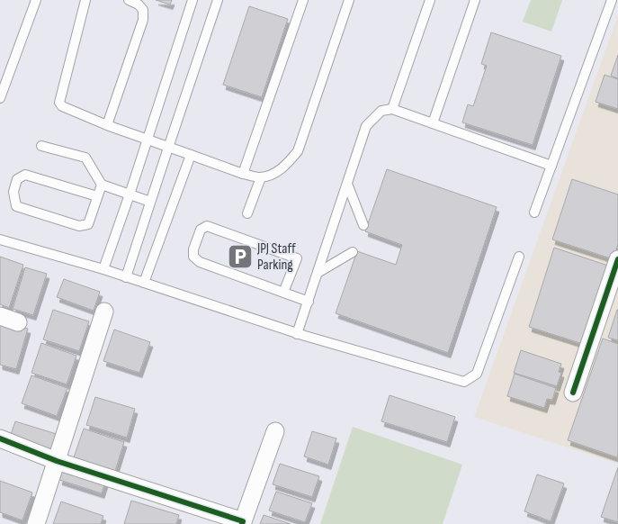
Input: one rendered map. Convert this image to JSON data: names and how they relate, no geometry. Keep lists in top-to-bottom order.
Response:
{
  "places": {
    "parking": ["JPJ Staff Parking"]
  }
}
